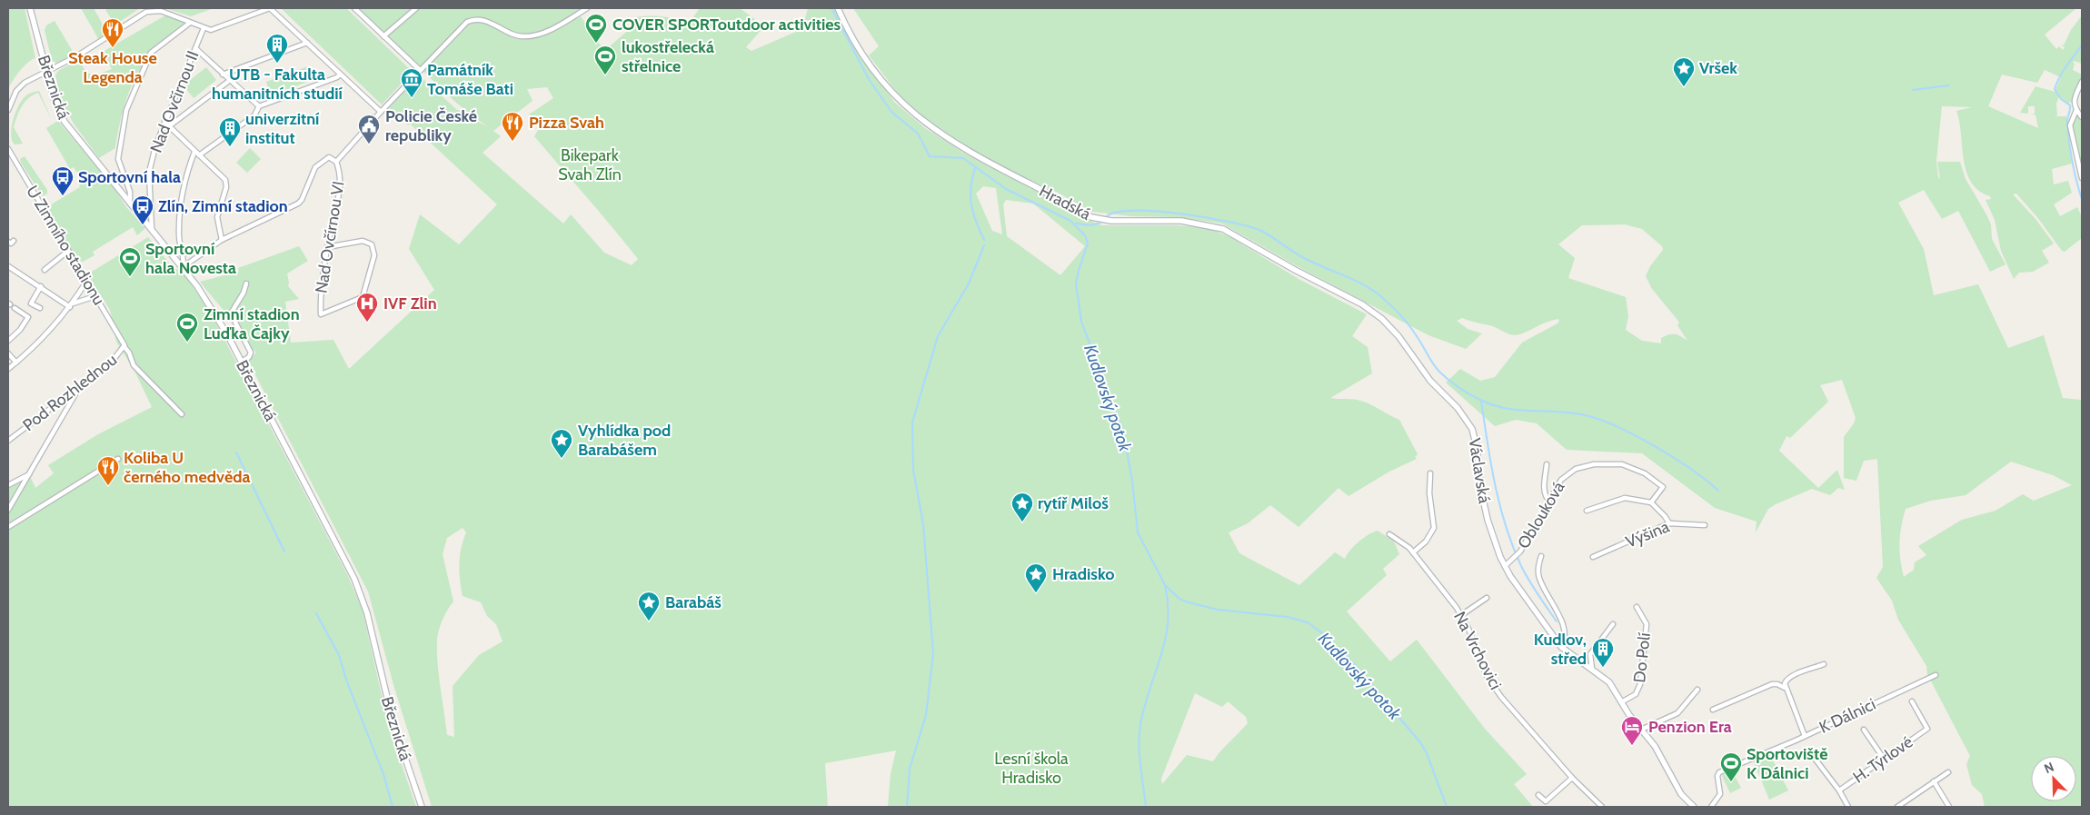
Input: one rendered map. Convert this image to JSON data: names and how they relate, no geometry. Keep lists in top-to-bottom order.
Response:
{
  "streets": {
    "street": [
      "Březnická",
      "Nad Ovčírnou II",
      "Hradská",
      "Nad Ovčírnou VI",
      "U Zimního stadionu",
      "Pod Rozhlednou",
      "Václavská",
      "Oblouková",
      "Výšina",
      "Na Vrchovici",
      "Do Polí",
      "K Dálnici",
      "H. Týrlové"
    ]
  },
  "crossings": [
    ["Březnická", "Nad Ovčírnou II"],
    ["Hradská", "Václavská"],
    ["U Zimního stadionu", "Pod Rozhlednou"],
    ["Václavská", "Oblouková"],
    ["Václavská", "Do Polí"]
  ],
  "water": ["Kudlovský potok"],
  "parks": ["Bikepark Svah Zlín", "Lesní škola Hradisko"],
  "places": {
    "sports": [
      "COVER SPORToutdoor activities",
      "lukostřelecká střelnice",
      "Sportovní hala Novesta",
      "Zimní stadion Luďka Čajky",
      "Sportoviště K Dálnici"
    ],
    "restaurant": ["Steak House Legenda", "Pizza Svah", "Koliba U černého medvěda"],
    "building": ["UTB - Fakulta humanitních studií", "univerzitní institut", "Kudlov, střed"],
    "place": [
      "Vršek",
      "Vyhlídka pod Barabášem",
      "rytíř Miloš",
      "Hradisko",
      "Barabáš"
    ],
    "museum": ["Památník Tomáše Bati"],
    "public building": ["Policie České republiky"],
    "bus stop": ["Sportovní hala", "Zlín, Zimní stadion"],
    "hospital": ["IVF Zlin"],
    "hotel": ["Penzion Era"]
  },
  "north": "top left"
}
